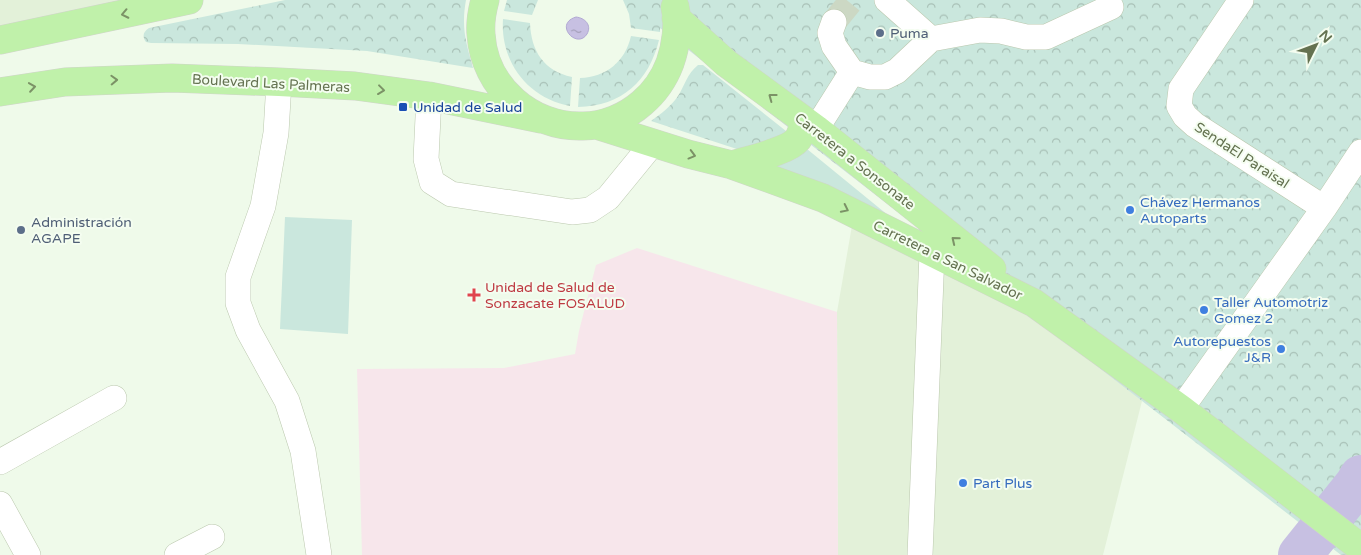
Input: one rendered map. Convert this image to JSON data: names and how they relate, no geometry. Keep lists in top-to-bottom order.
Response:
{
  "streets": {
    "main road": ["Boulevard Las Palmeras", "Carretera a Sonsonate", "Carretera a San Salvador"],
    "street": ["SendaEl Paraisal"]
  },
  "crossings": [
    ["Carretera a Sonsonate", "Carretera a San Salvador"]
  ],
  "one_way": ["Carretera a Sonsonate"],
  "places": {
    "other": [
      "Puma",
      "Chávez Hermanos Autoparts",
      "Administración AGAPE",
      "Taller Automotriz Gomez 2",
      "Autorepuestos J&R",
      "Part Plus"
    ],
    "transit": ["Unidad de Salud"],
    "health": ["Unidad de Salud de Sonzacate FOSALUD"]
  },
  "north": "top right"
}
